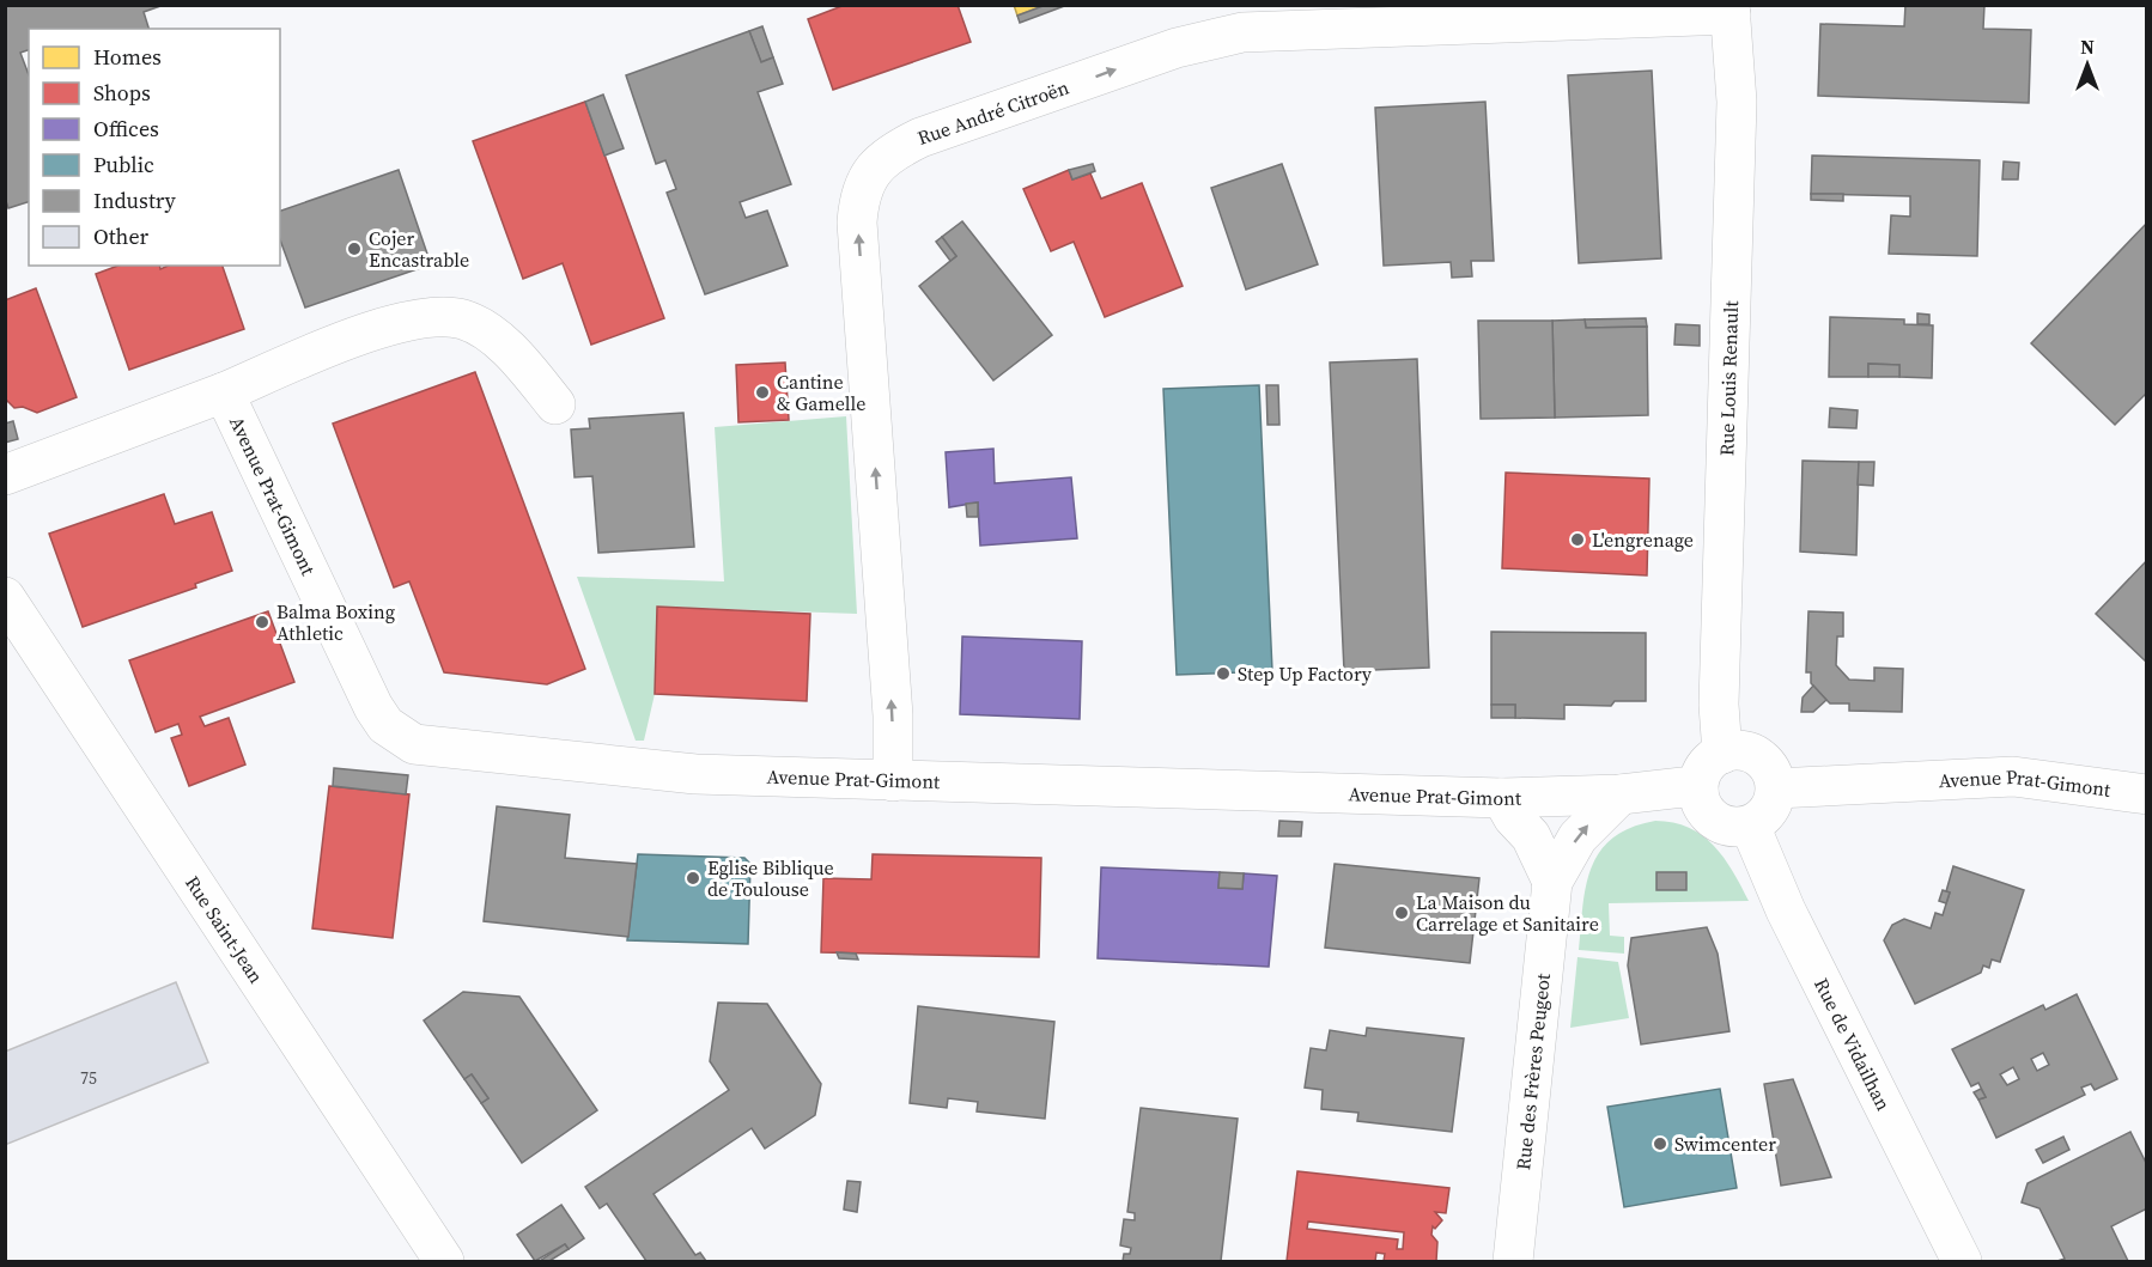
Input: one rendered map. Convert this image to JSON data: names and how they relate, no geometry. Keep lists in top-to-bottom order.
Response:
{
  "streets": {
    "street": [
      "Rue André Citroën",
      "Rue Louis Renault",
      "Avenue Prat-Gimont",
      "Rue Saint-Jean",
      "Rue de Vidailhan",
      "Rue des Frères Peugeot"
    ]
  },
  "crossings": [
    ["Rue André Citroën", "Rue Louis Renault"],
    ["Rue André Citroën", "Avenue Prat-Gimont"],
    ["Rue Louis Renault", "Avenue Prat-Gimont"],
    ["Rue Louis Renault", "Rue de Vidailhan"],
    ["Avenue Prat-Gimont", "Rue de Vidailhan"],
    ["Avenue Prat-Gimont", "Rue des Frères Peugeot"]
  ],
  "places": [
    "Cojer Encastrable",
    "Cantine & Gamelle",
    "L'engrenage",
    "Balma Boxing Athletic",
    "Step Up Factory",
    "Eglise Biblique de Toulouse",
    "La Maison du Carrelage et Sanitaire",
    "Swimcenter"
  ],
  "house_numbers": ["75"],
  "legend": [
    "Homes",
    "Shops",
    "Offices",
    "Public",
    "Industry",
    "Other"
  ],
  "north": "top"
}
